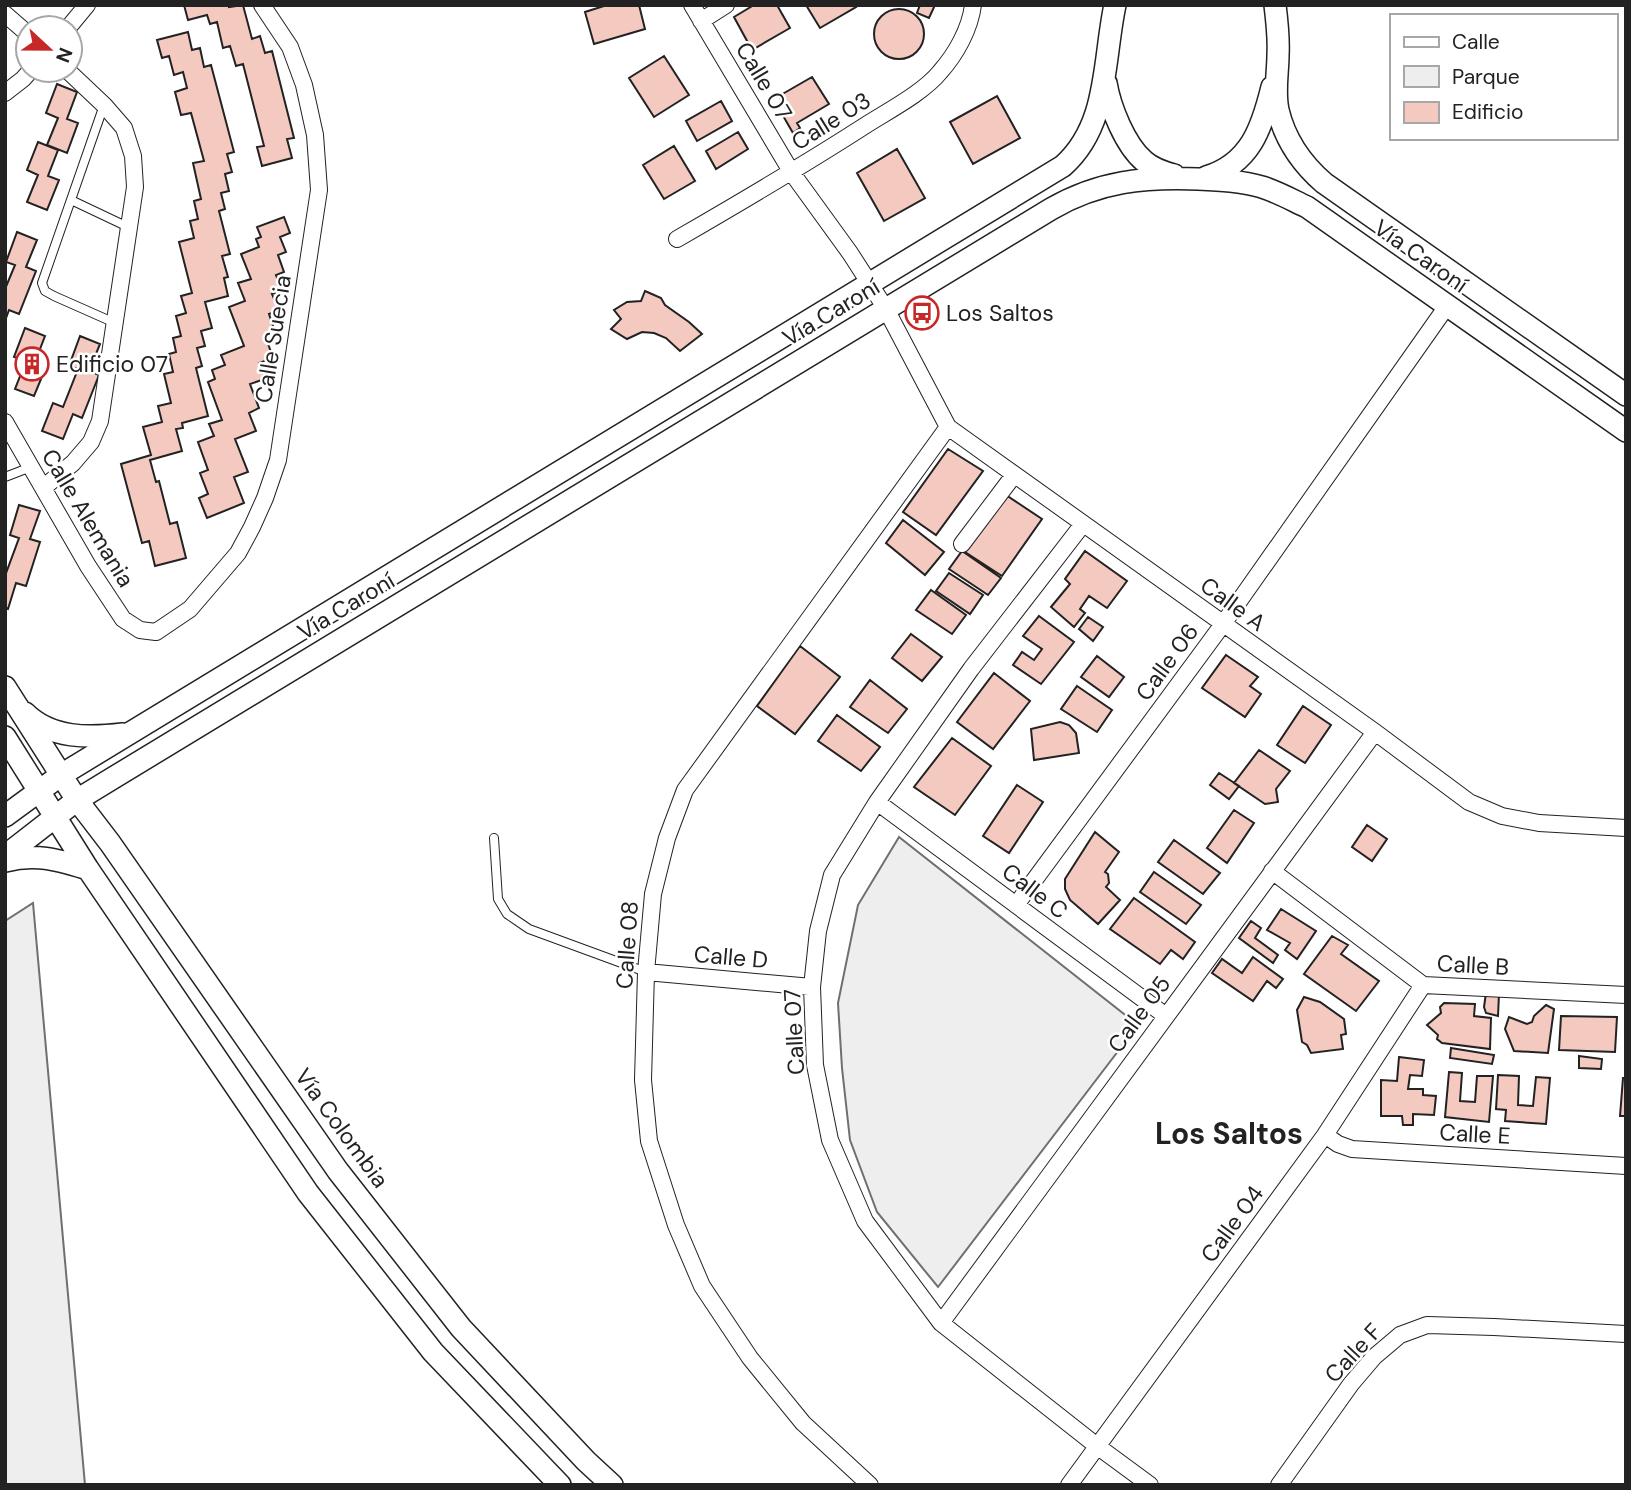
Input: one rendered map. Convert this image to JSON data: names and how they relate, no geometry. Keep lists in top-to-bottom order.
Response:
{
  "streets": {
    "main road": ["Vía Caroní", "Vía Colombia"],
    "street": [
      "Calle 07",
      "Calle 03",
      "Calle Suecia",
      "Calle Alemania",
      "Calle A",
      "Calle 06",
      "Calle C",
      "Calle 08",
      "Calle D",
      "Calle B",
      "Calle 05",
      "Calle E",
      "Calle 04",
      "Calle F"
    ]
  },
  "crossings": [
    ["Calle 07", "Calle 03"],
    ["Calle 07", "Vía Caroní"],
    ["Calle 07", "Calle A"],
    ["Calle 07", "Calle C"],
    ["Calle 07", "Calle D"],
    ["Calle 07", "Calle 05"],
    ["Calle 07", "Calle 04"],
    ["Vía Caroní", "Calle A"],
    ["Vía Caroní", "Calle 06"],
    ["Vía Caroní", "Vía Colombia"],
    ["Calle Suecia", "Calle Alemania"],
    ["Calle A", "Calle 06"],
    ["Calle A", "Calle 08"],
    ["Calle A", "Calle 05"],
    ["Calle 06", "Calle C"],
    ["Calle C", "Calle 05"],
    ["Calle 08", "Calle D"],
    ["Calle B", "Calle 05"],
    ["Calle B", "Calle 04"],
    ["Calle E", "Calle 04"]
  ],
  "districts": ["Los Saltos"],
  "places": {
    "bus stop": ["Los Saltos"],
    "building": ["Edificio 07"]
  },
  "legend": ["Calle", "Parque", "Edificio"],
  "north": "right"
}
